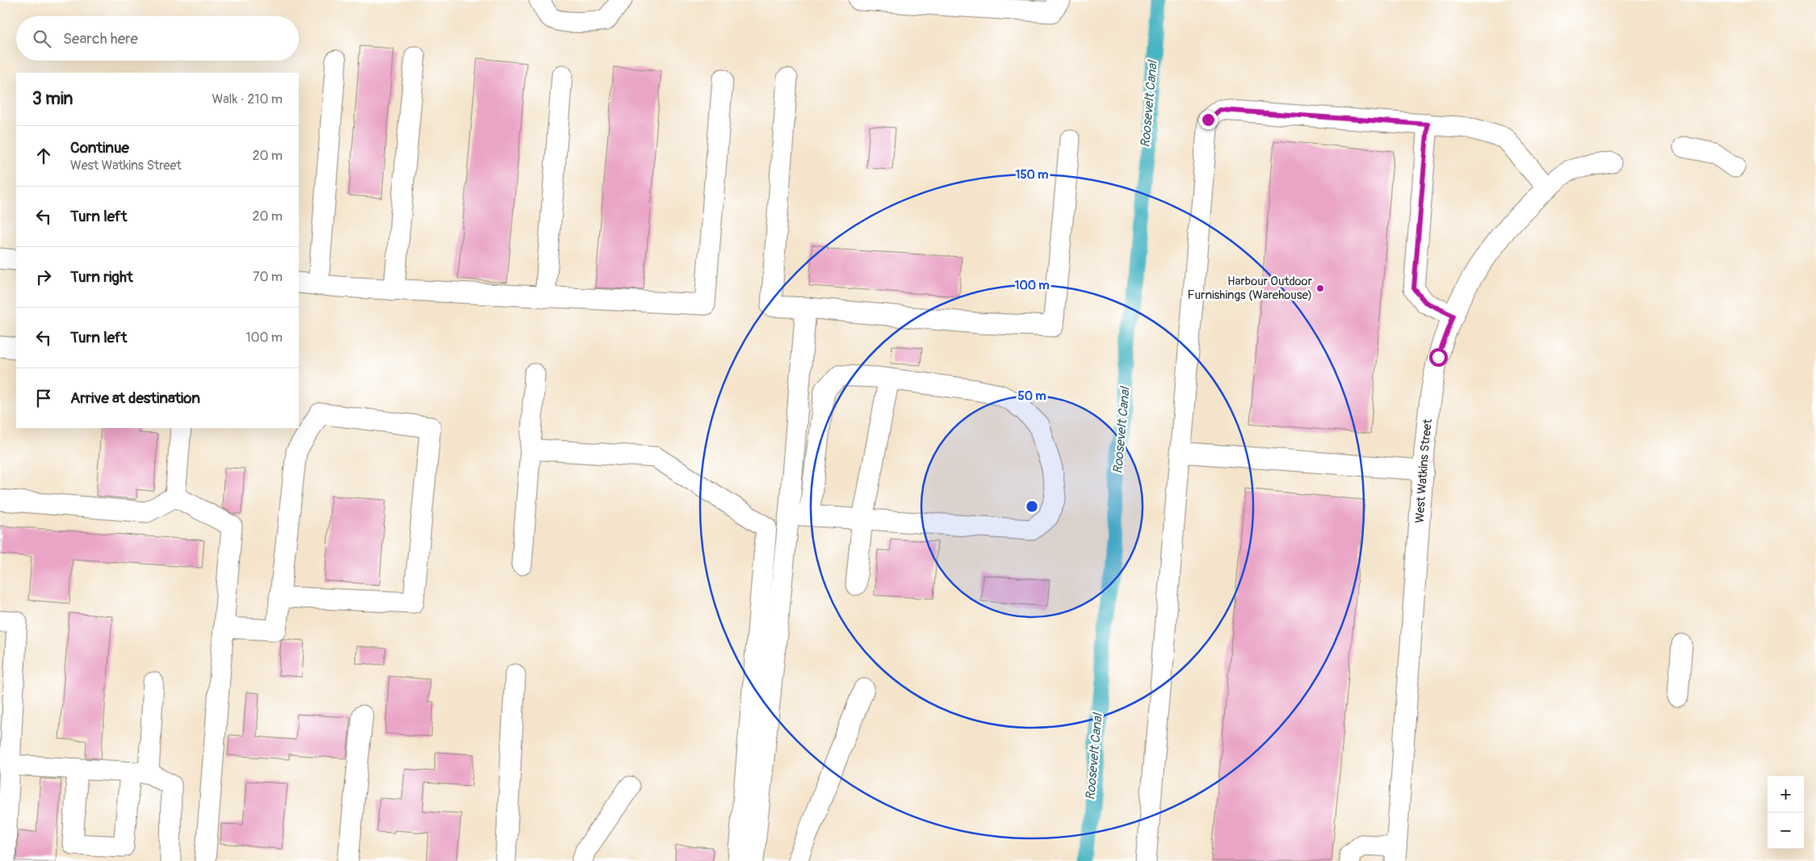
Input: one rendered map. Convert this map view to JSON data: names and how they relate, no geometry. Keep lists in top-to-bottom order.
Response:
{
  "streets": {
    "street": ["West Watkins Street"]
  },
  "water": ["Roosevelt Canal"],
  "places": ["Harbour Outdoor Furnishings (Warehouse)"],
  "page": {
    "search": "Search here",
    "heading": ["3 min", "Walk · 210 m"],
    "list": [
      ["Continue", "West Watkins Street", "20 m"],
      ["Turn left", "20 m"],
      ["Turn right", "70 m"],
      ["Turn left", "100 m"],
      "Arrive at destination"
    ],
    "map_buttons": ["+", "−"]
  },
  "rings": ["150 m", "100 m", "50 m"]
}
